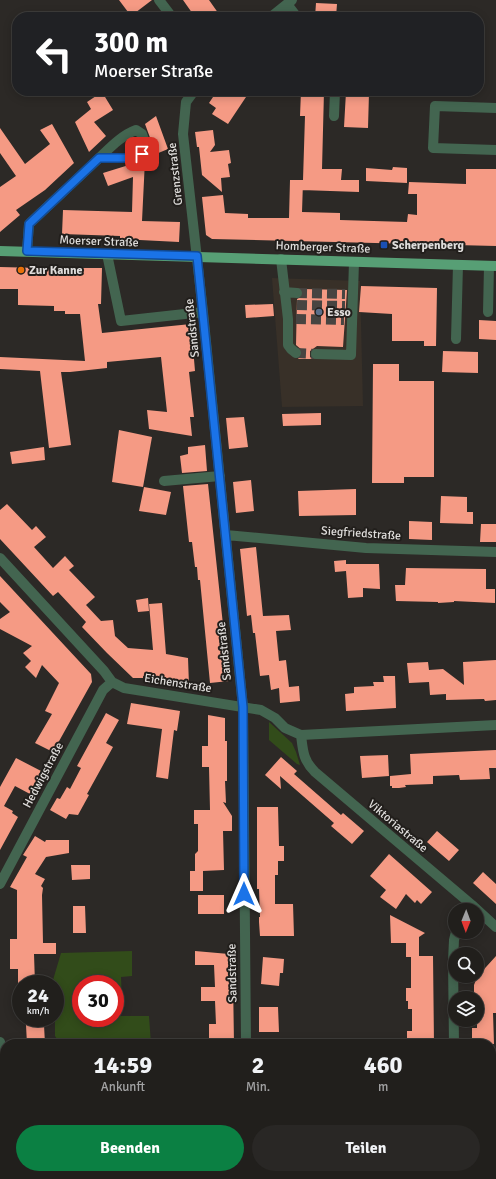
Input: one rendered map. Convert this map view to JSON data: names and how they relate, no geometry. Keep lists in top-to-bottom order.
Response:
{
  "streets": {
    "main road": ["Moerser Straße", "Homberger Straße"],
    "street": [
      "Grenzstraße",
      "Sandstraße",
      "Siegfriedstraße",
      "Eichenstraße",
      "Hedwigstraße",
      "Viktoriastraße"
    ]
  },
  "crossings": [
    ["Grenzstraße", "Moerser Straße"],
    ["Grenzstraße", "Homberger Straße"],
    ["Grenzstraße", "Sandstraße"],
    ["Moerser Straße", "Homberger Straße"],
    ["Moerser Straße", "Sandstraße"],
    ["Homberger Straße", "Sandstraße"],
    ["Sandstraße", "Siegfriedstraße"],
    ["Sandstraße", "Eichenstraße"],
    ["Eichenstraße", "Hedwigstraße"],
    ["Eichenstraße", "Viktoriastraße"]
  ],
  "places": {
    "transit": ["Scherpenberg"],
    "other": ["Zur Kanne", "Esso"]
  },
  "north": "bottom",
  "page": {
    "turn": ["300 m", "Moerser Straße"],
    "speed": "24 km/h",
    "limit": "30",
    "eta": [
      "14:59",
      "Ankunft",
      "2",
      "Min.",
      "460",
      "m"
    ],
    "buttons": ["Beenden", "Teilen"]
  }
}
